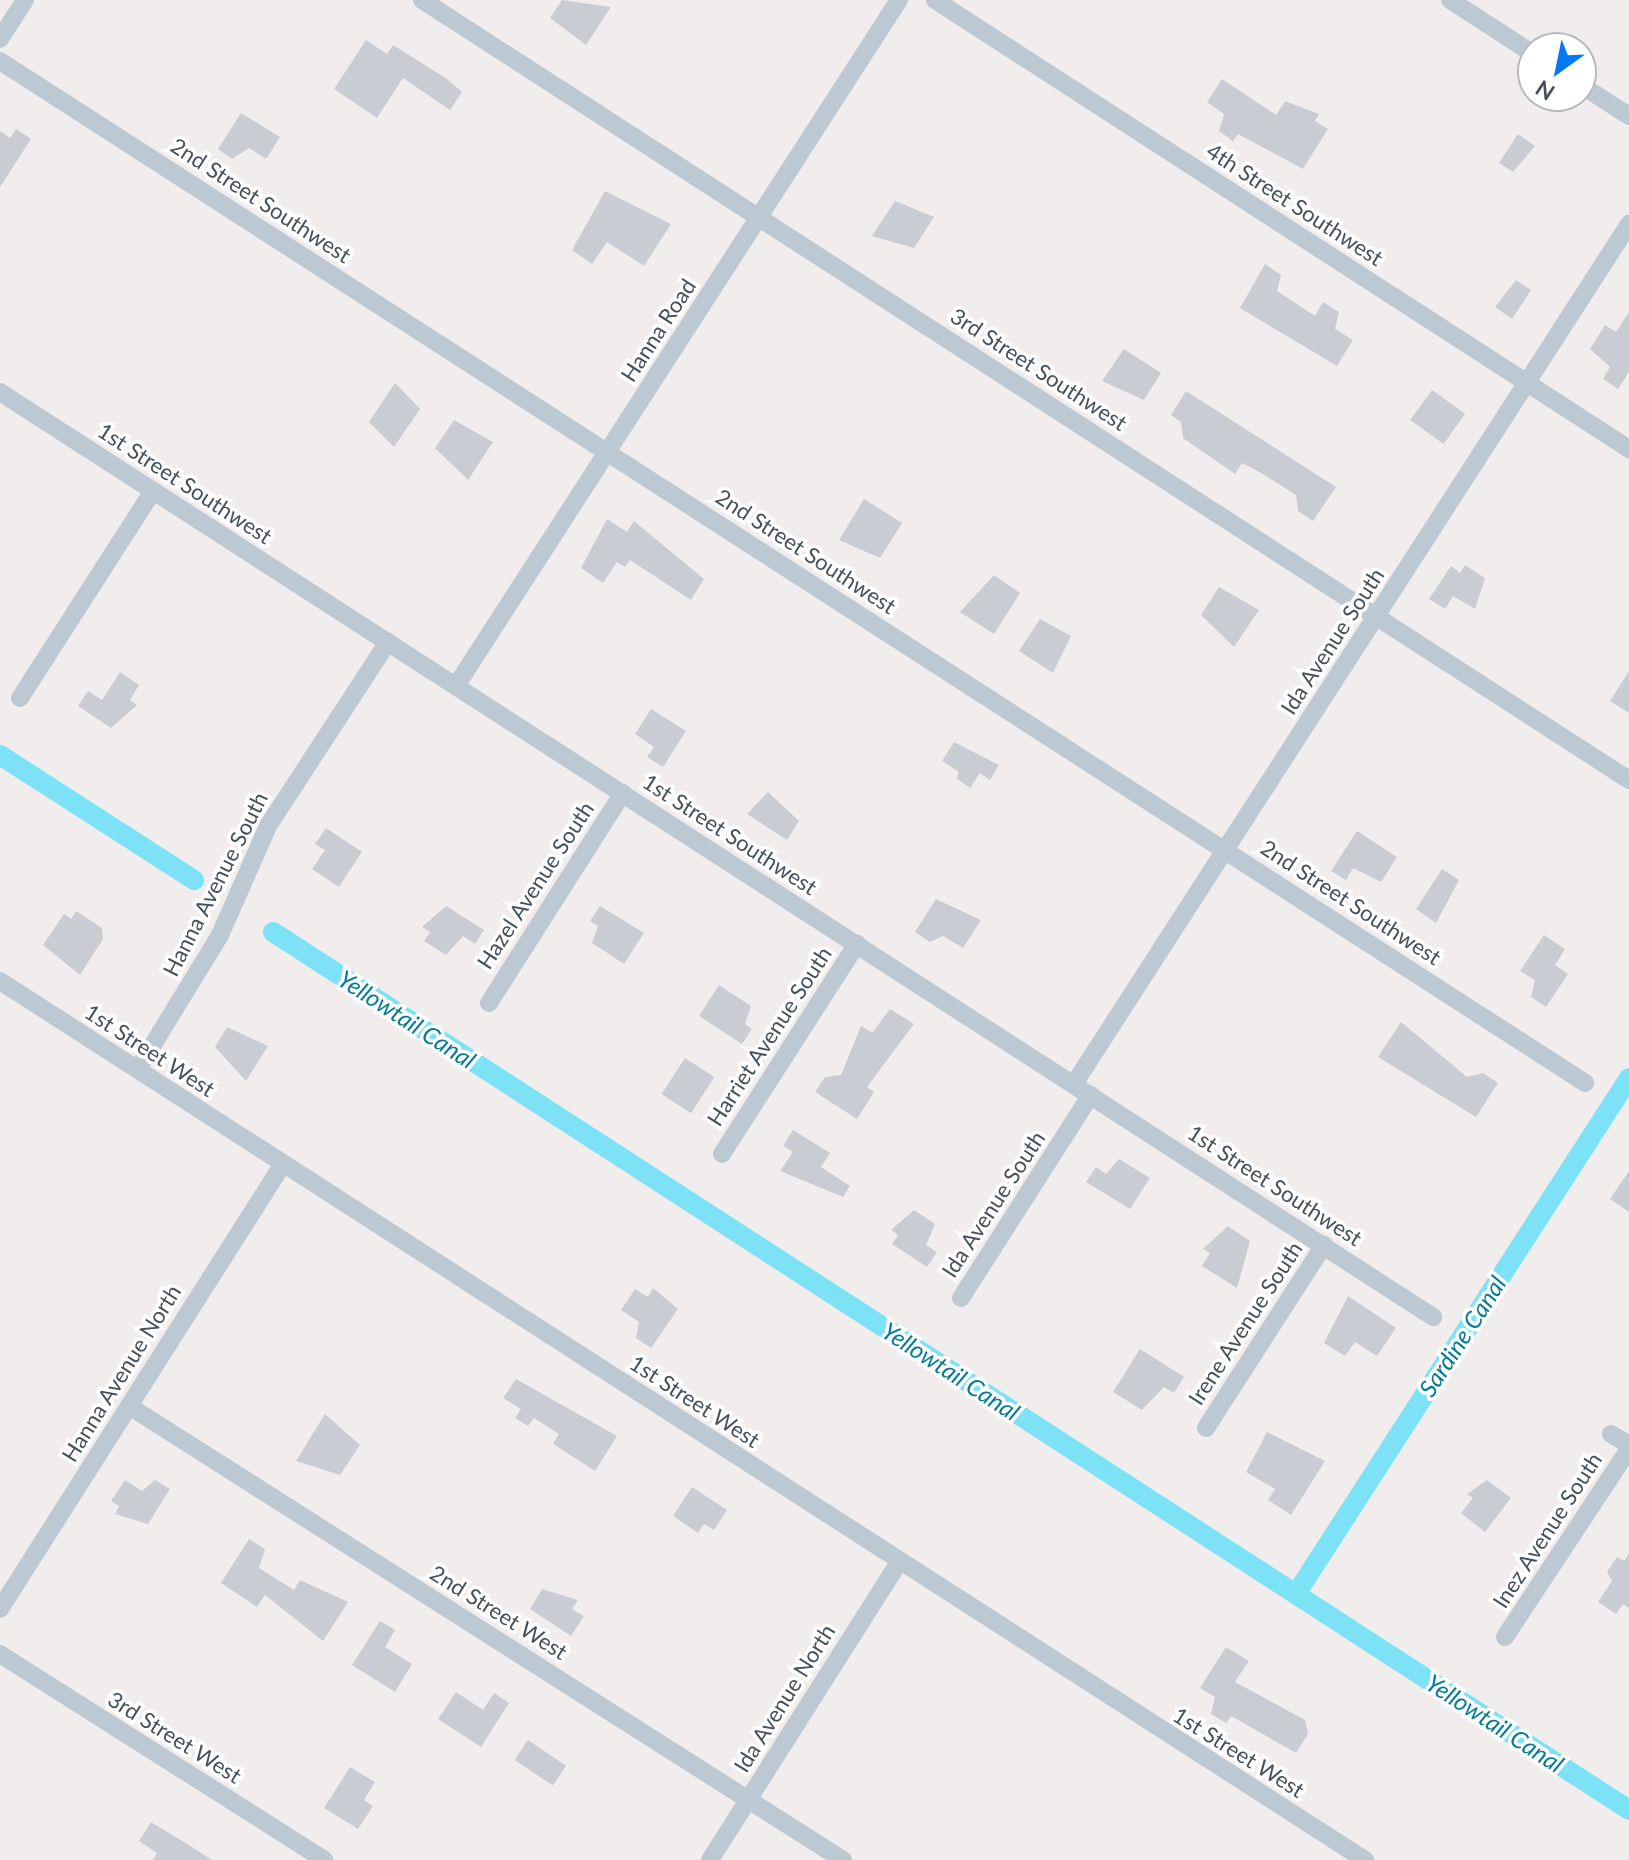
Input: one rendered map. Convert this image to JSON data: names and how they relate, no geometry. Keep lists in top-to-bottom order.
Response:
{
  "streets": {
    "street": [
      "2nd Street Southwest",
      "4th Street Southwest",
      "Hanna Road",
      "3rd Street Southwest",
      "1st Street Southwest",
      "Ida Avenue South",
      "Hanna Avenue South",
      "Hazel Avenue South",
      "Harriet Avenue South",
      "1st Street West",
      "Irene Avenue South",
      "Hanna Avenue North",
      "Inez Avenue South",
      "2nd Street West",
      "Ida Avenue North",
      "3rd Street West"
    ]
  },
  "crossings": [
    ["2nd Street Southwest", "Hanna Road"],
    ["2nd Street Southwest", "Ida Avenue South"],
    ["4th Street Southwest", "Ida Avenue South"],
    ["Hanna Road", "3rd Street Southwest"],
    ["Hanna Road", "1st Street Southwest"],
    ["3rd Street Southwest", "Ida Avenue South"],
    ["1st Street Southwest", "Ida Avenue South"],
    ["1st Street Southwest", "Hanna Avenue South"],
    ["1st Street Southwest", "Hazel Avenue South"],
    ["1st Street Southwest", "Harriet Avenue South"],
    ["1st Street Southwest", "Irene Avenue South"],
    ["Hanna Avenue South", "1st Street West"],
    ["1st Street West", "Hanna Avenue North"],
    ["1st Street West", "Ida Avenue North"],
    ["Hanna Avenue North", "2nd Street West"],
    ["2nd Street West", "Ida Avenue North"]
  ],
  "water": ["Yellowtail Canal", "Sardine Canal"],
  "north": "bottom left"
}
